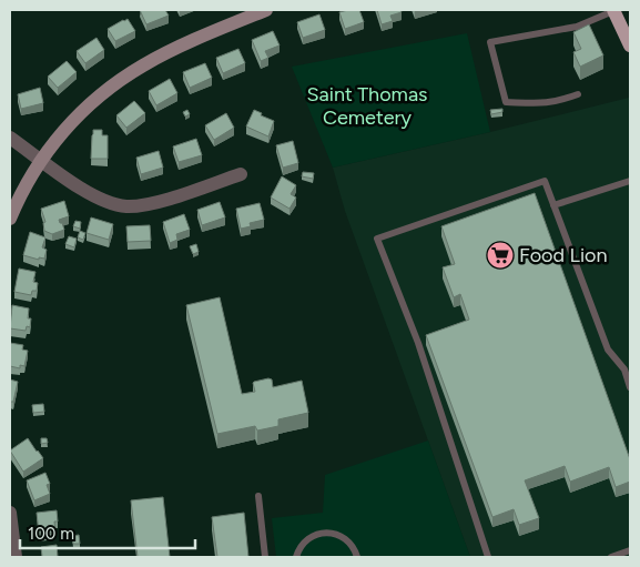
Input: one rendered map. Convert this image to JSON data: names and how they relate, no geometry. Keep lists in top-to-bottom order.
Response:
{
  "parks": ["Saint Thomas Cemetery"],
  "places": {
    "supermarket": ["Food Lion"]
  },
  "scale_bar": "100 m"
}
